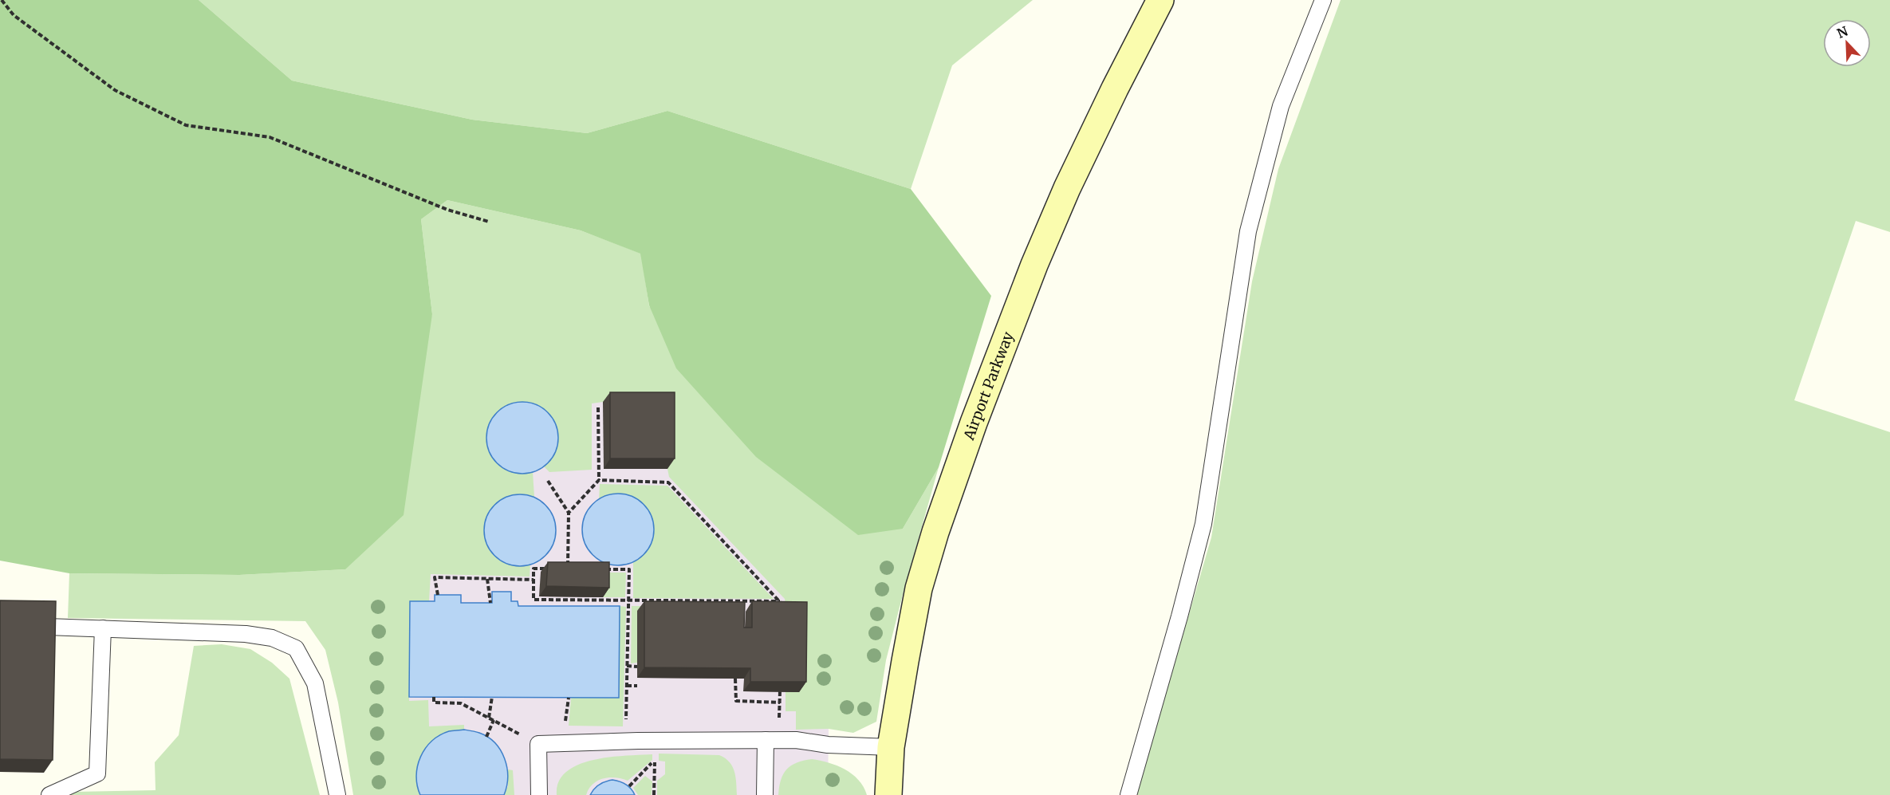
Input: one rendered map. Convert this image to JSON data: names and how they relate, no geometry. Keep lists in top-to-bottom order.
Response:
{
  "streets": {
    "main road": ["Airport Parkway"]
  },
  "north": "top left"
}
